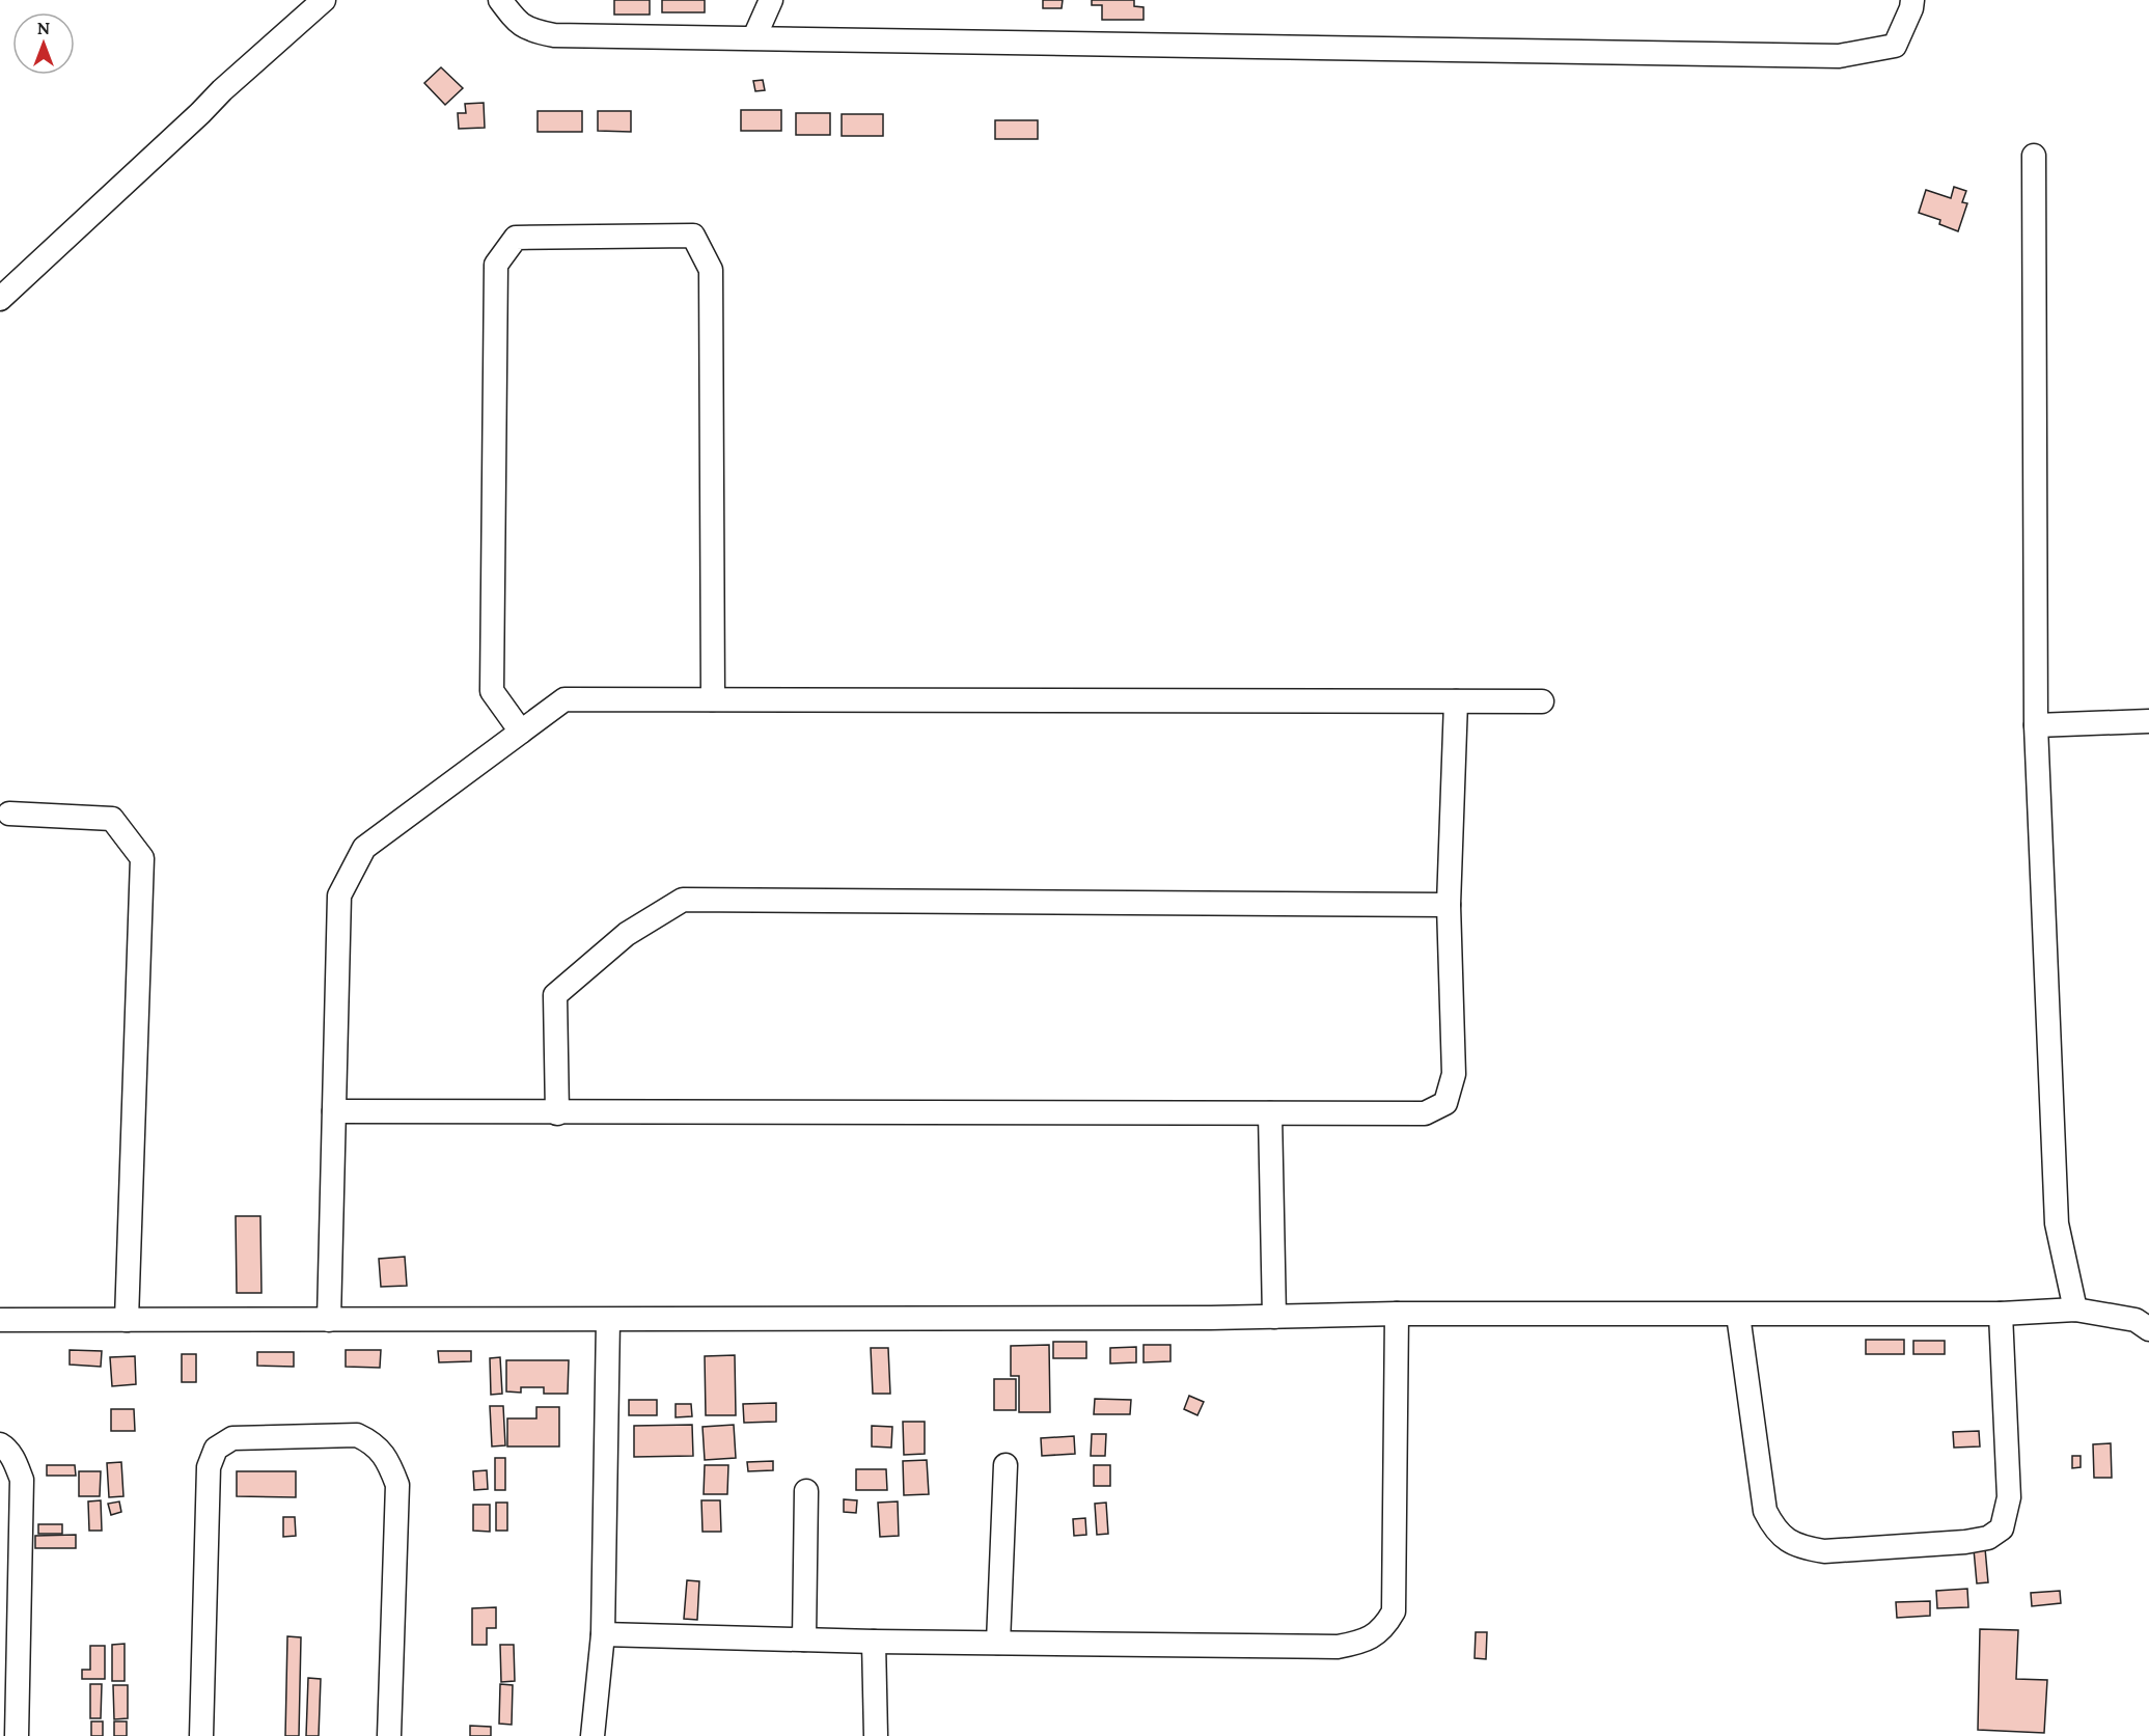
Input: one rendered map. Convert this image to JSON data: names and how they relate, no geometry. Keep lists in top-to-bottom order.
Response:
{
  "north": "top"
}
